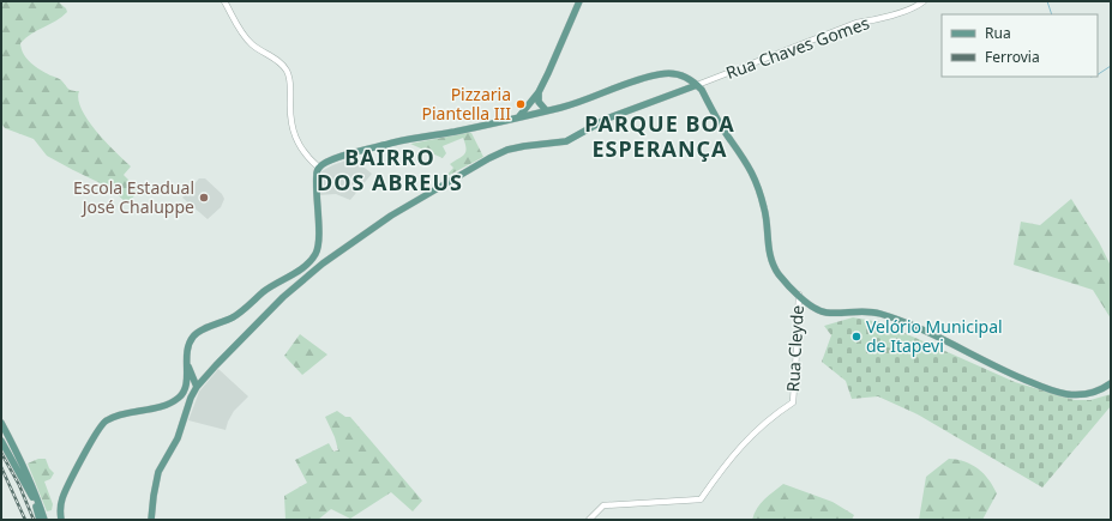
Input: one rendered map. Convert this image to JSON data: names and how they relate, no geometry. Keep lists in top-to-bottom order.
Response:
{
  "streets": {
    "street": ["Rua Chaves Gomes", "Rua Cleyde"]
  },
  "districts": ["PARQUE BOA ESPERANÇA", "BAIRRO DOS ABREUS"],
  "places": ["Pizzaria Piantella III", "Escola Estadual José Chaluppe", "Velório Municipal de Itapevi"],
  "legend": ["Rua", "Ferrovia"]
}
